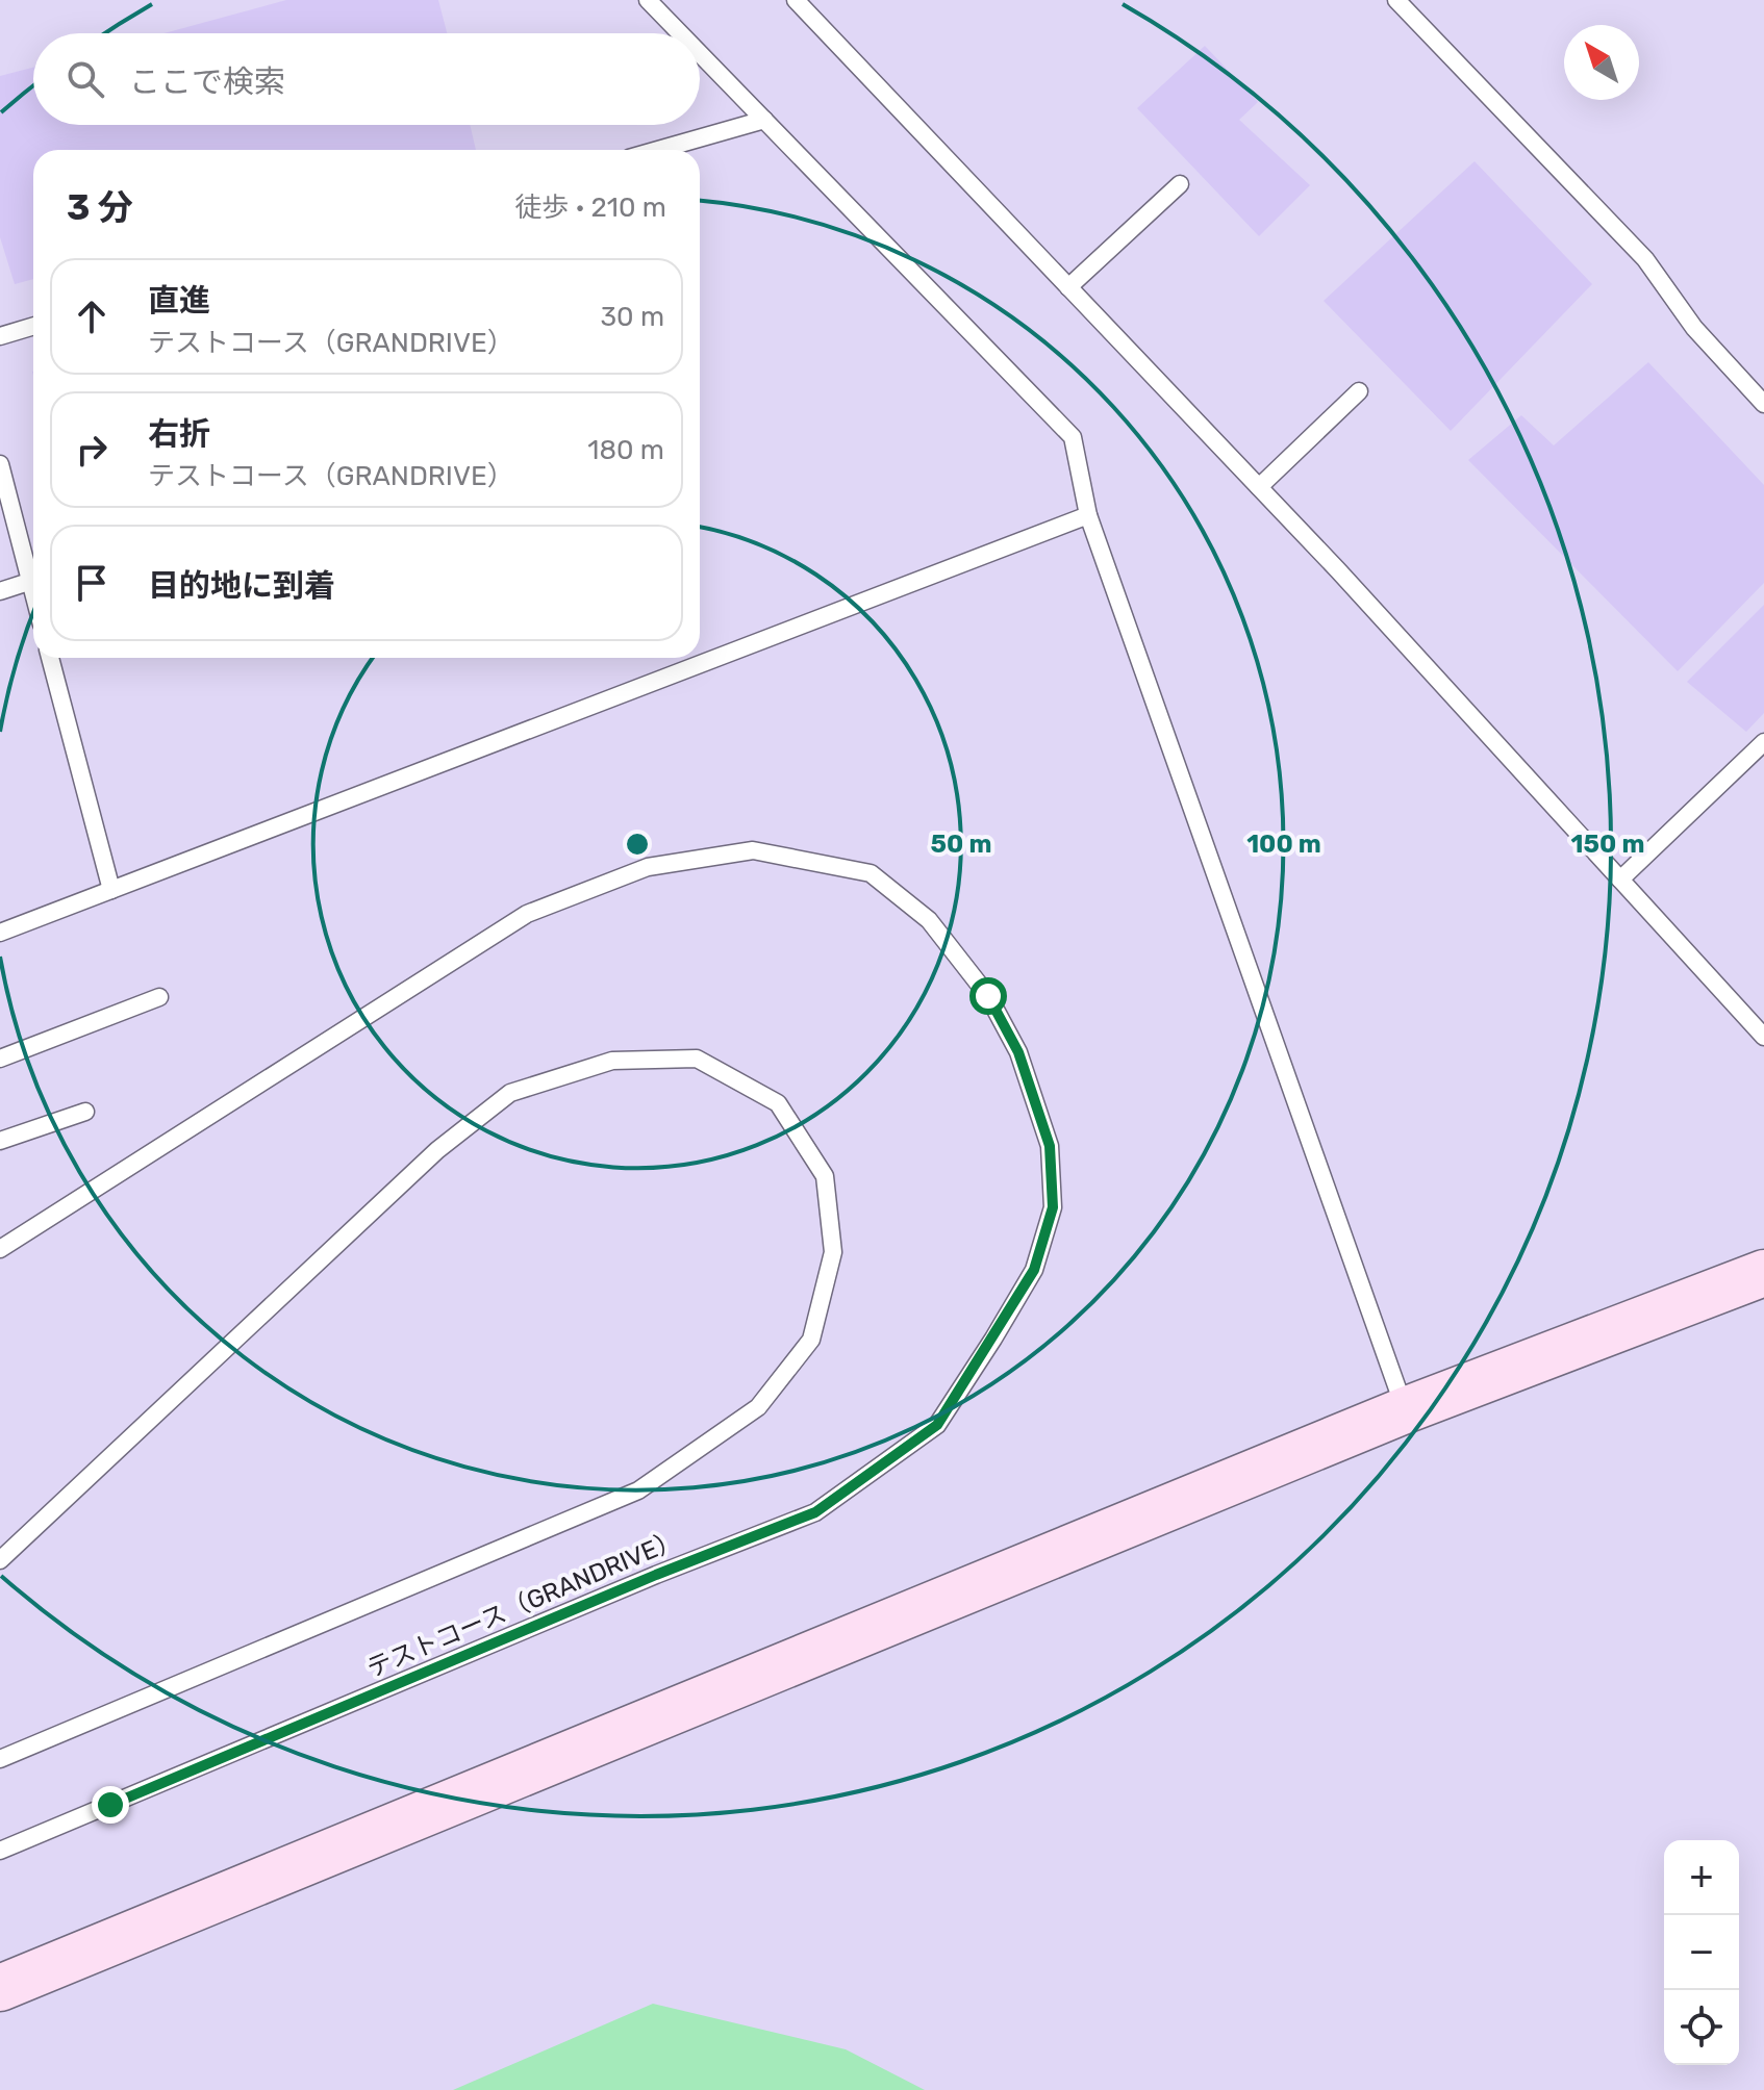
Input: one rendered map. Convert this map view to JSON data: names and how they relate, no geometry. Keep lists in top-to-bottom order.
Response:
{
  "streets": {
    "lane": ["テストコース（GRANDRIVE）"]
  },
  "north": "top left",
  "page": {
    "search": "ここで検索",
    "heading": ["3 分", "徒歩 · 210 m"],
    "list": [
      ["直進", "テストコース（GRANDRIVE）", "30 m"],
      ["右折", "テストコース（GRANDRIVE）", "180 m"],
      "目的地に到着"
    ],
    "map_buttons": ["+", "−"]
  },
  "rings": ["50 m", "100 m", "150 m"]
}
